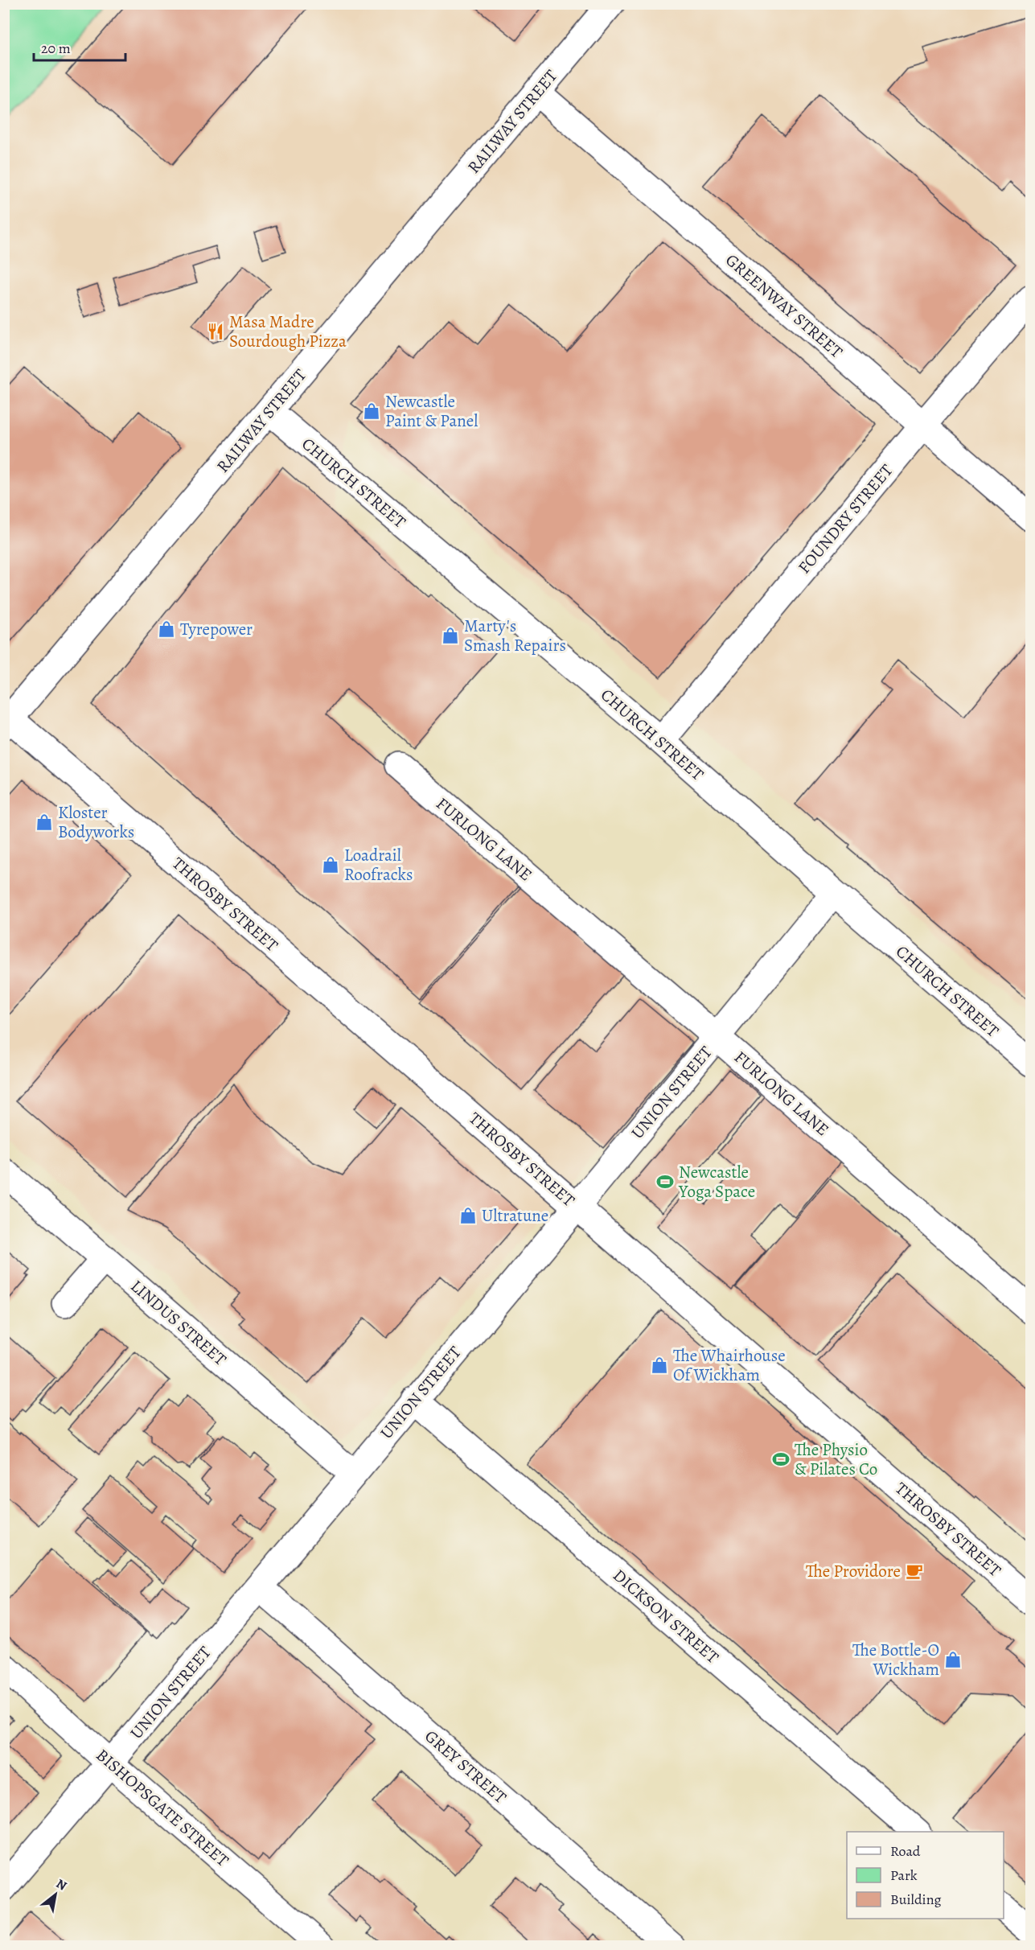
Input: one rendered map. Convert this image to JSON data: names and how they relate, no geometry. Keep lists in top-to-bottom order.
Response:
{
  "streets": {
    "street": [
      "RAILWAY STREET",
      "GREENWAY STREET",
      "CHURCH STREET",
      "FOUNDRY STREET",
      "FURLONG LANE",
      "THROSBY STREET",
      "UNION STREET",
      "LINDUS STREET",
      "DICKSON STREET",
      "GREY STREET",
      "BISHOPSGATE STREET"
    ]
  },
  "crossings": [
    ["RAILWAY STREET", "GREENWAY STREET"],
    ["RAILWAY STREET", "CHURCH STREET"],
    ["RAILWAY STREET", "THROSBY STREET"],
    ["GREENWAY STREET", "FOUNDRY STREET"],
    ["CHURCH STREET", "FOUNDRY STREET"],
    ["CHURCH STREET", "UNION STREET"],
    ["FURLONG LANE", "UNION STREET"],
    ["THROSBY STREET", "UNION STREET"],
    ["UNION STREET", "LINDUS STREET"],
    ["UNION STREET", "DICKSON STREET"],
    ["UNION STREET", "GREY STREET"],
    ["UNION STREET", "BISHOPSGATE STREET"]
  ],
  "places": {
    "restaurant": ["Masa Madre Sourdough Pizza"],
    "shop": [
      "Newcastle Paint & Panel",
      "Tyrepower",
      "Marty's Smash Repairs",
      "Kloster Bodyworks",
      "Loadrail Roofracks",
      "Ultratune",
      "The Whairhouse Of Wickham",
      "The Bottle-O Wickham"
    ],
    "sports": ["Newcastle Yoga Space", "The Physio & Pilates Co"],
    "cafe": ["The Providore"]
  },
  "legend": ["Road", "Park", "Building"],
  "scale_bar": "20 m",
  "north": "top right"
}
